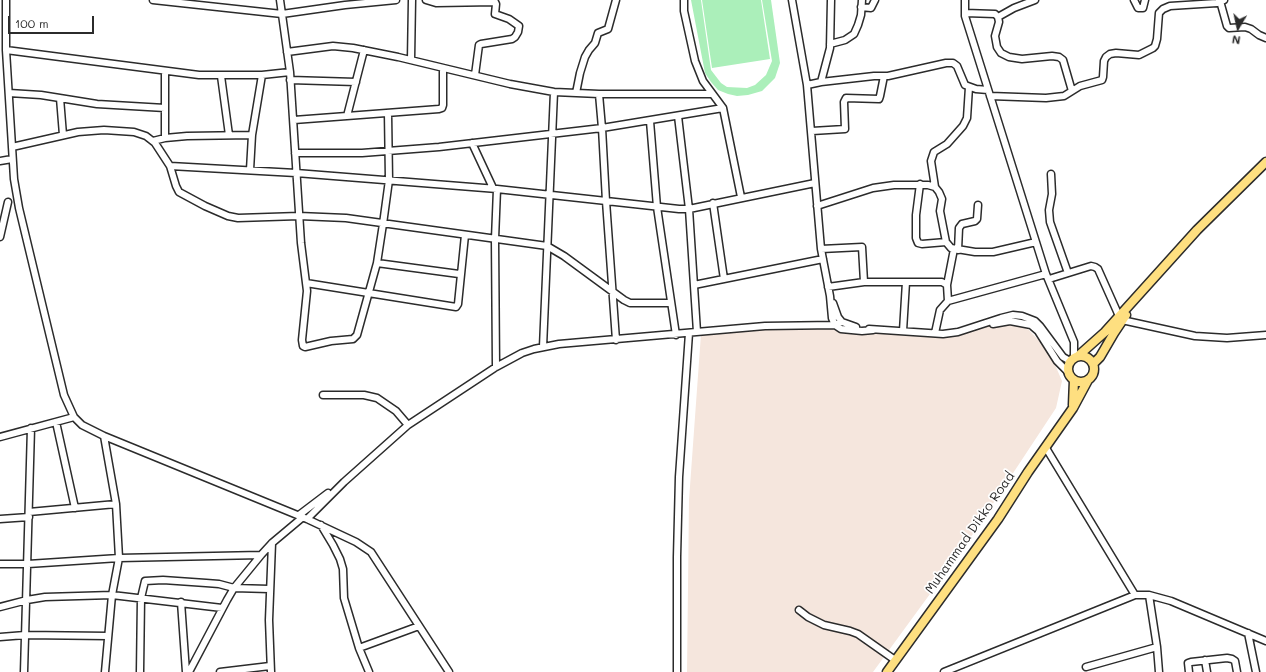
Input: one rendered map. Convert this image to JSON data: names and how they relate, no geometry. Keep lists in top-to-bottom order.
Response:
{
  "streets": {
    "main road": ["Muhammad Dikko Road"]
  },
  "scale_bar": "100 m",
  "north": "bottom"
}
